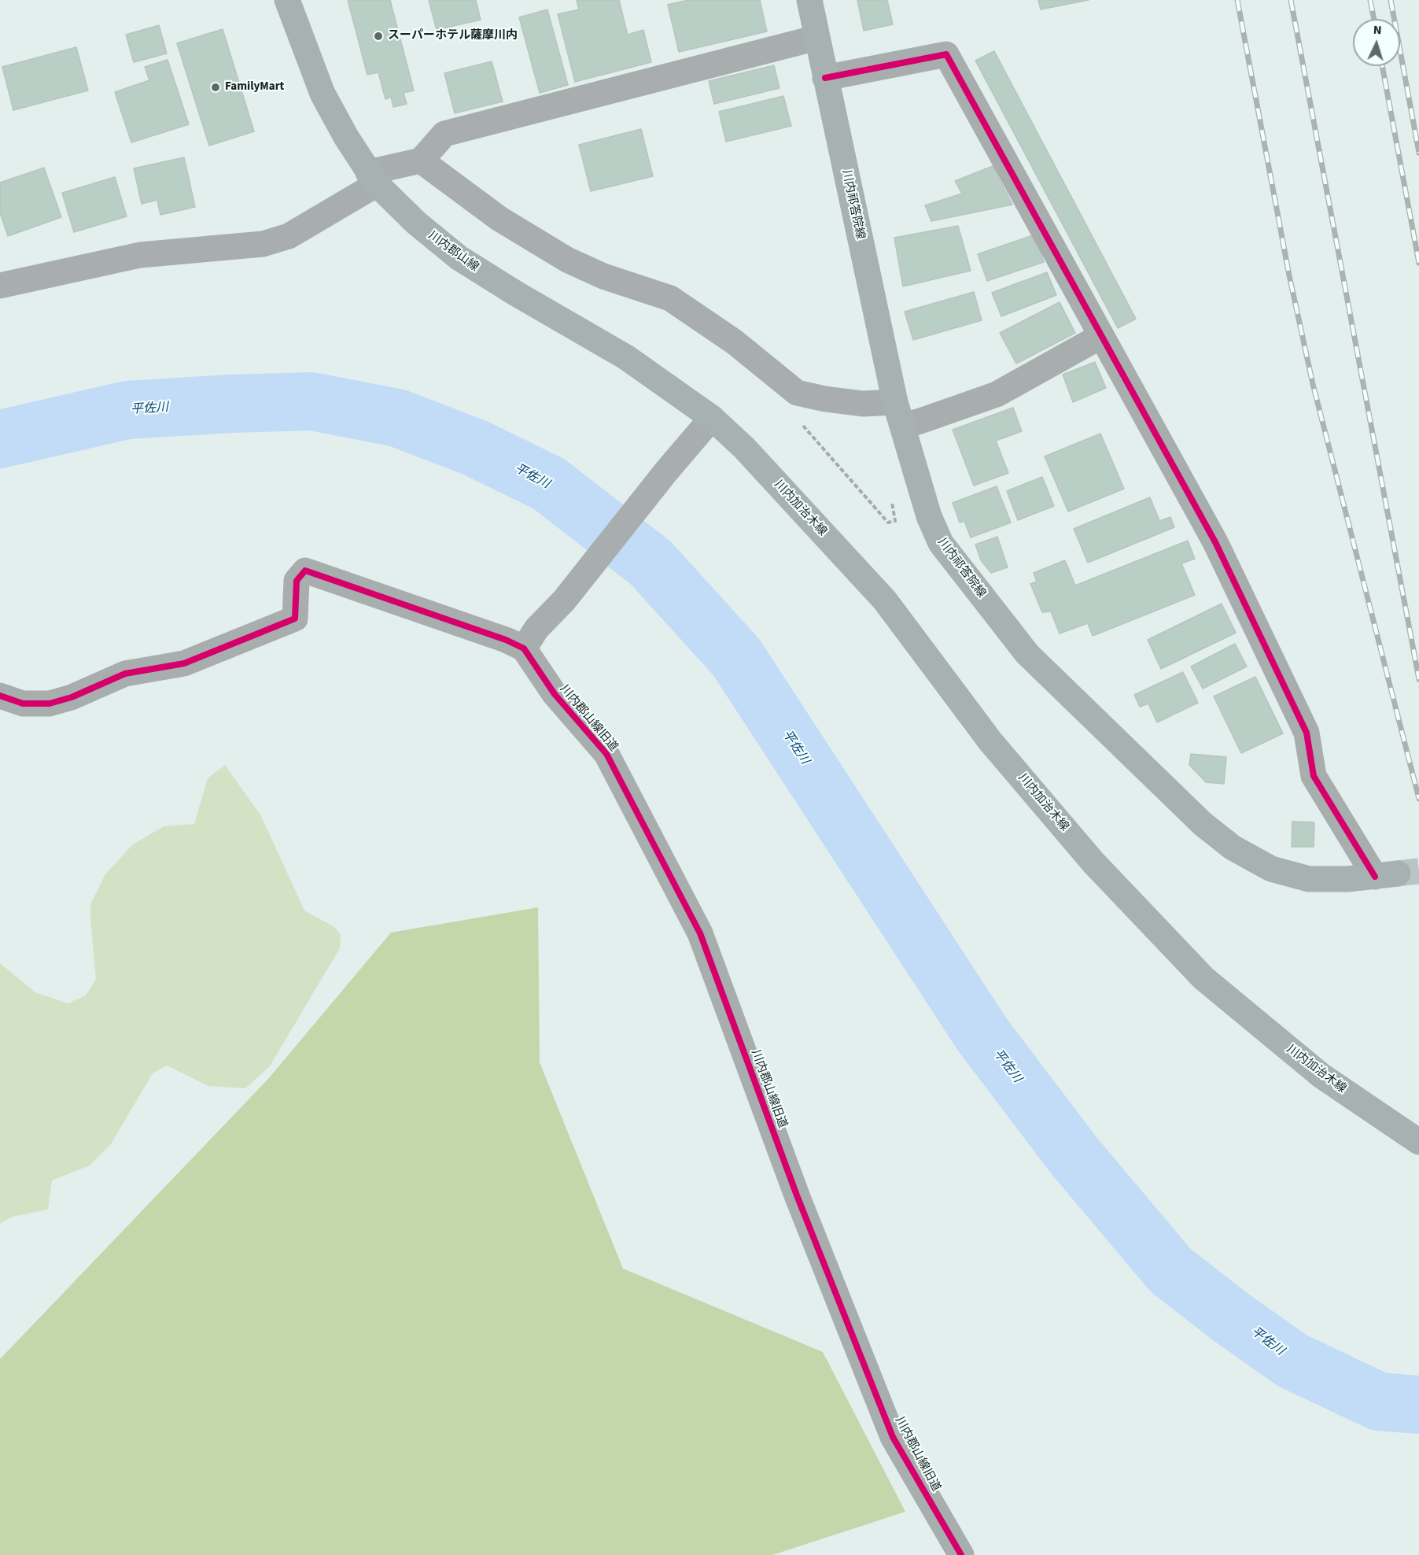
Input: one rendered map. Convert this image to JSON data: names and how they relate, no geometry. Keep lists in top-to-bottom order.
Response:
{
  "streets": {
    "main road": ["川内祁答院線", "川内郡山線", "川内加治木線"],
    "street": ["川内郡山線旧道"]
  },
  "crossings": [
    ["川内郡山線", "川内加治木線"]
  ],
  "water": ["平佐川"],
  "places": ["スーパーホテル薩摩川内", "FamilyMart"],
  "north": "top"
}
